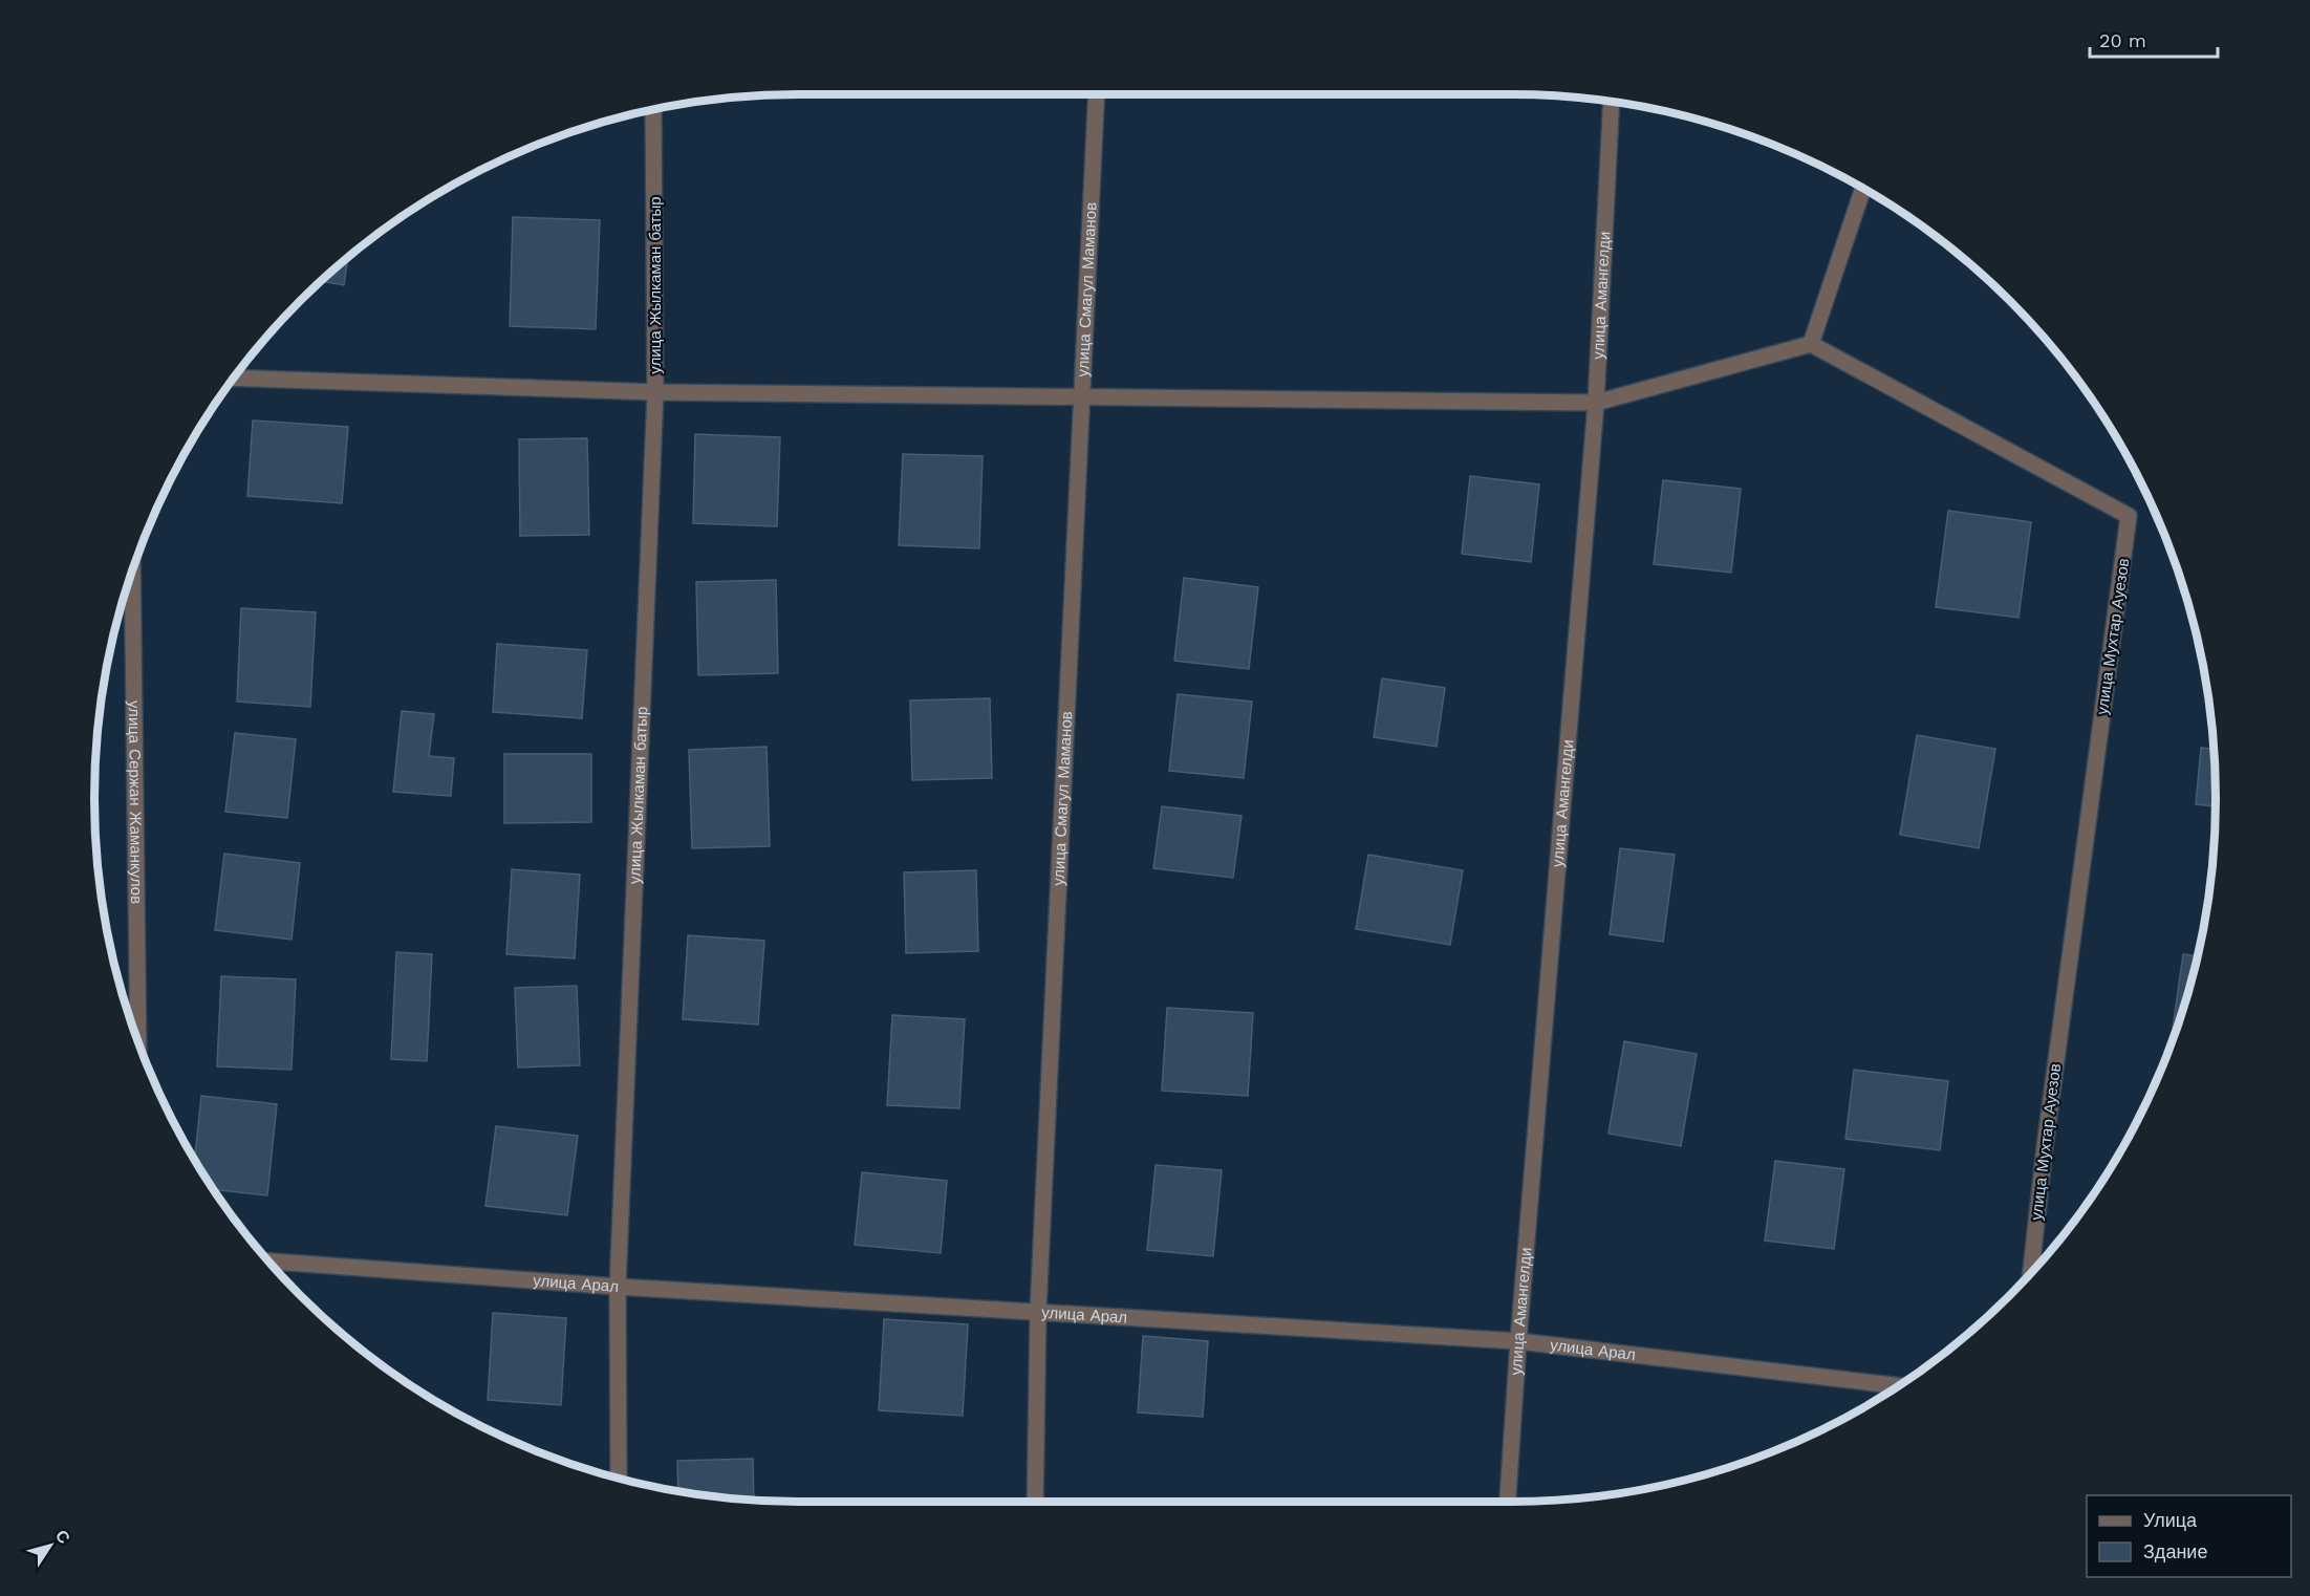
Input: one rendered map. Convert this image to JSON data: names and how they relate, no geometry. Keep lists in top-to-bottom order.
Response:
{
  "streets": {
    "street": [
      "улица Жылкаман батыр",
      "улица Смагул Маманов",
      "улица Амангелди",
      "улица Мухтар Ауезов",
      "улица Сержан Жаманкулов",
      "улица Арал"
    ]
  },
  "crossings": [
    ["улица Жылкаман батыр", "улица Арал"],
    ["улица Смагул Маманов", "улица Арал"],
    ["улица Амангелди", "улица Арал"]
  ],
  "legend": ["Улица", "Здание"],
  "scale_bar": "20 m",
  "north": "top right"
}
